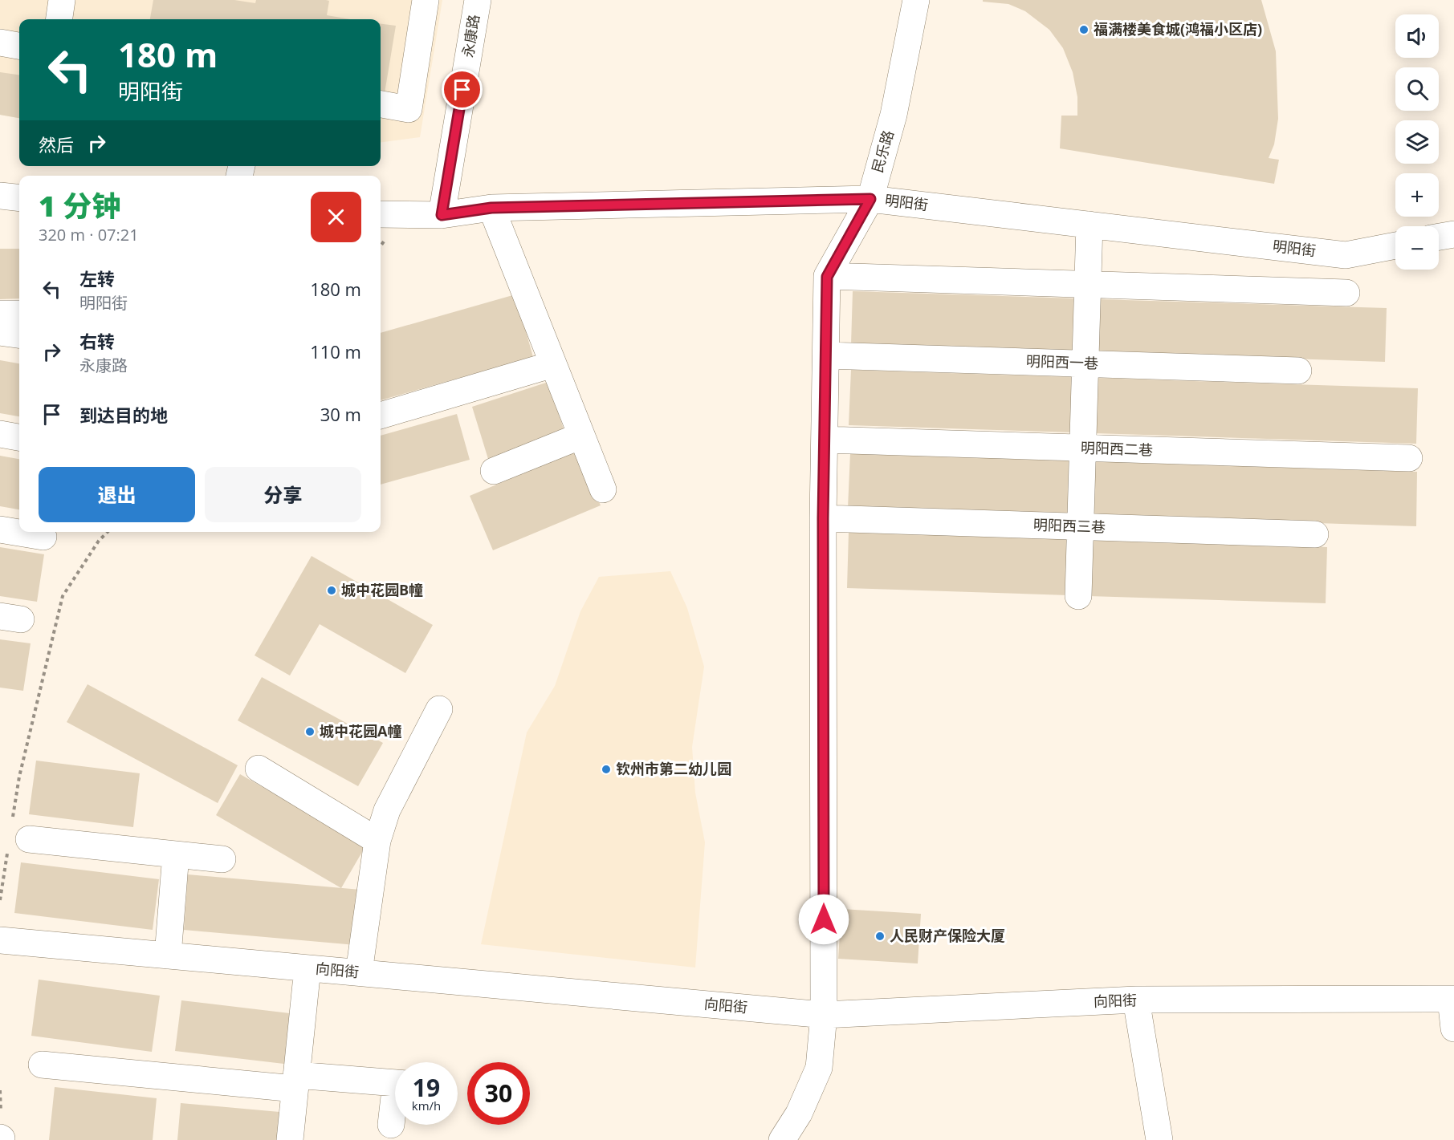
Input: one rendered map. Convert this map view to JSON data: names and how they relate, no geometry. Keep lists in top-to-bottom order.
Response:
{
  "streets": {
    "street": [
      "永康路",
      "民乐路",
      "明阳街",
      "明阳西一巷",
      "明阳西二巷",
      "明阳西三巷",
      "向阳街"
    ]
  },
  "crossings": [
    ["永康路", "明阳街"],
    ["民乐路", "明阳街"],
    ["民乐路", "明阳西一巷"],
    ["民乐路", "明阳西二巷"],
    ["民乐路", "明阳西三巷"],
    ["民乐路", "向阳街"]
  ],
  "places": [
    "福满楼美食城(鸿福小区店)",
    "城中花园B幢",
    "城中花园A幢",
    "钦州市第二幼儿园",
    "人民财产保险大厦"
  ],
  "page": {
    "map_buttons": ["+", "−"],
    "turn": ["180 m", "明阳街"],
    "then": "然后",
    "heading": ["1 分钟", "320 m · 07:21"],
    "list": [
      {
        "name": "左转",
        "note": "明阳街",
        "value": "180 m"
      },
      {
        "name": "右转",
        "note": "永康路",
        "value": "110 m"
      },
      {
        "name": "到达目的地",
        "value": "30 m"
      }
    ],
    "buttons": ["退出", "分享"],
    "speed": "19 km/h",
    "limit": "30"
  }
}
